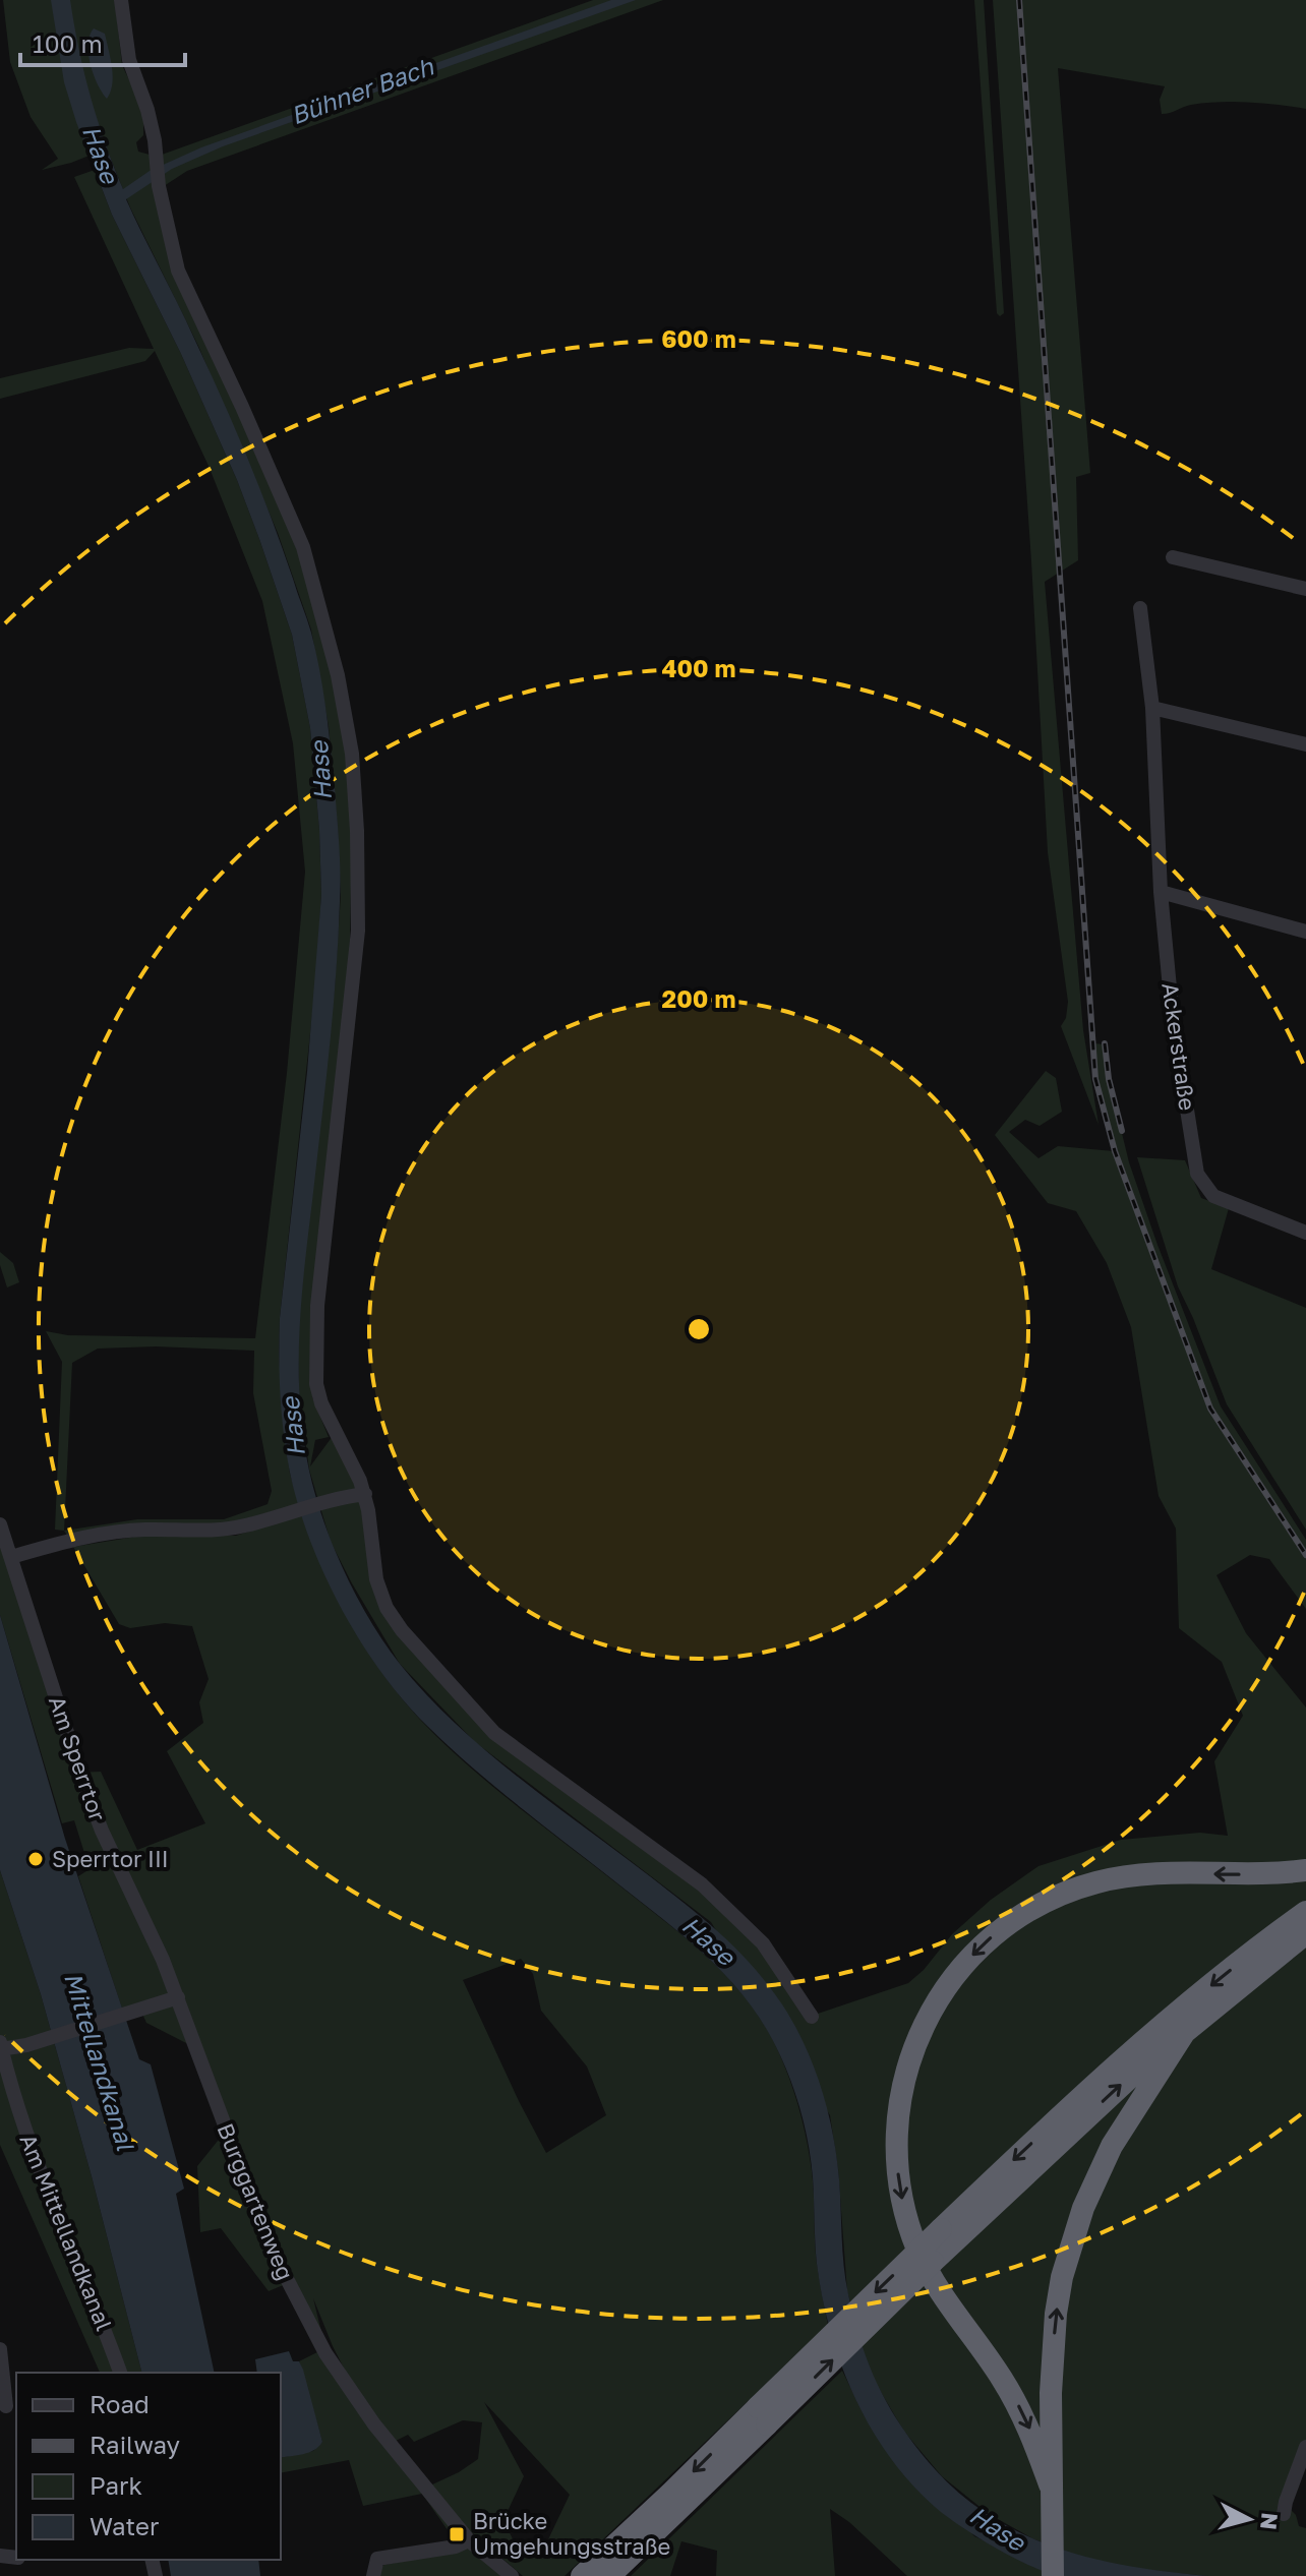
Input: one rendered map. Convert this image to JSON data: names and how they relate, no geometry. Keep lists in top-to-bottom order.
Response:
{
  "streets": {
    "street": [
      "Ackerstraße",
      "Am Sperrtor",
      "Burggartenweg",
      "Am Mittellandkanal"
    ]
  },
  "crossings": [
    ["Am Sperrtor", "Burggartenweg"]
  ],
  "water": ["Bühner Bach", "Hase", "Mittellandkanal"],
  "places": {
    "other": ["Sperrtor III"],
    "transit": ["Brücke Umgehungsstraße"]
  },
  "legend": [
    "Road",
    "Railway",
    "Park",
    "Water"
  ],
  "scale_bar": "100 m",
  "north": "right",
  "rings": ["600 m", "400 m", "200 m"]
}
